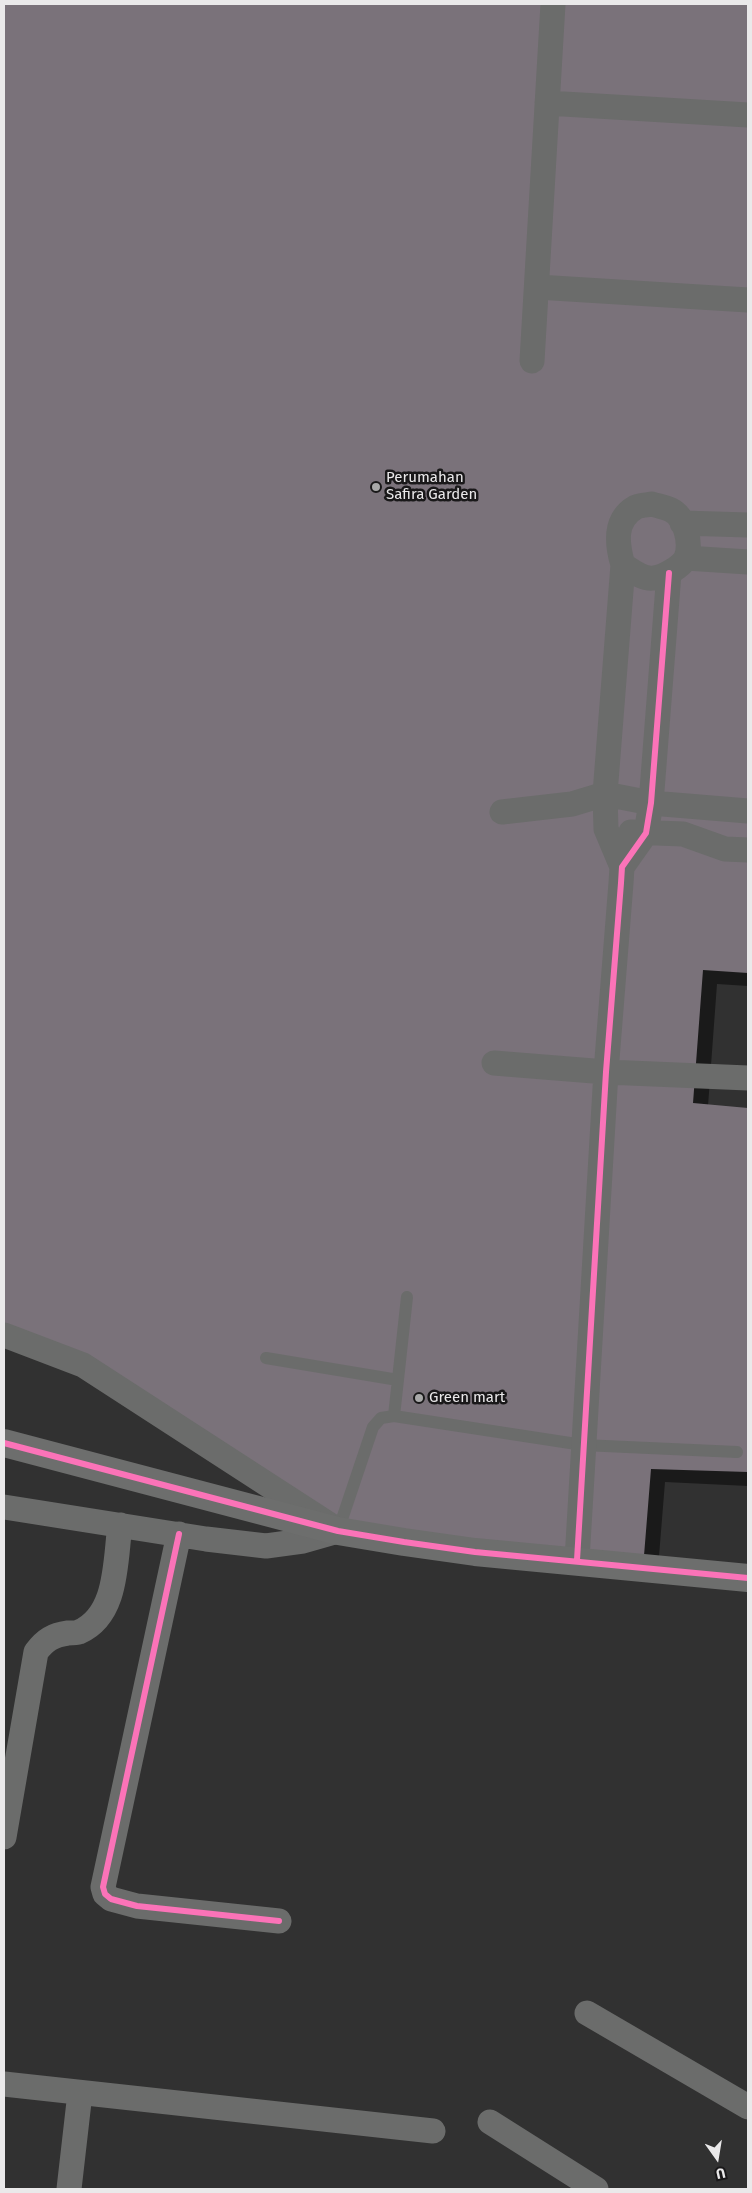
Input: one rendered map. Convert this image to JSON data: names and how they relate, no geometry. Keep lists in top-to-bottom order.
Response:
{
  "places": ["Perumahan Safira Garden", "Green mart"],
  "north": "bottom"
}
